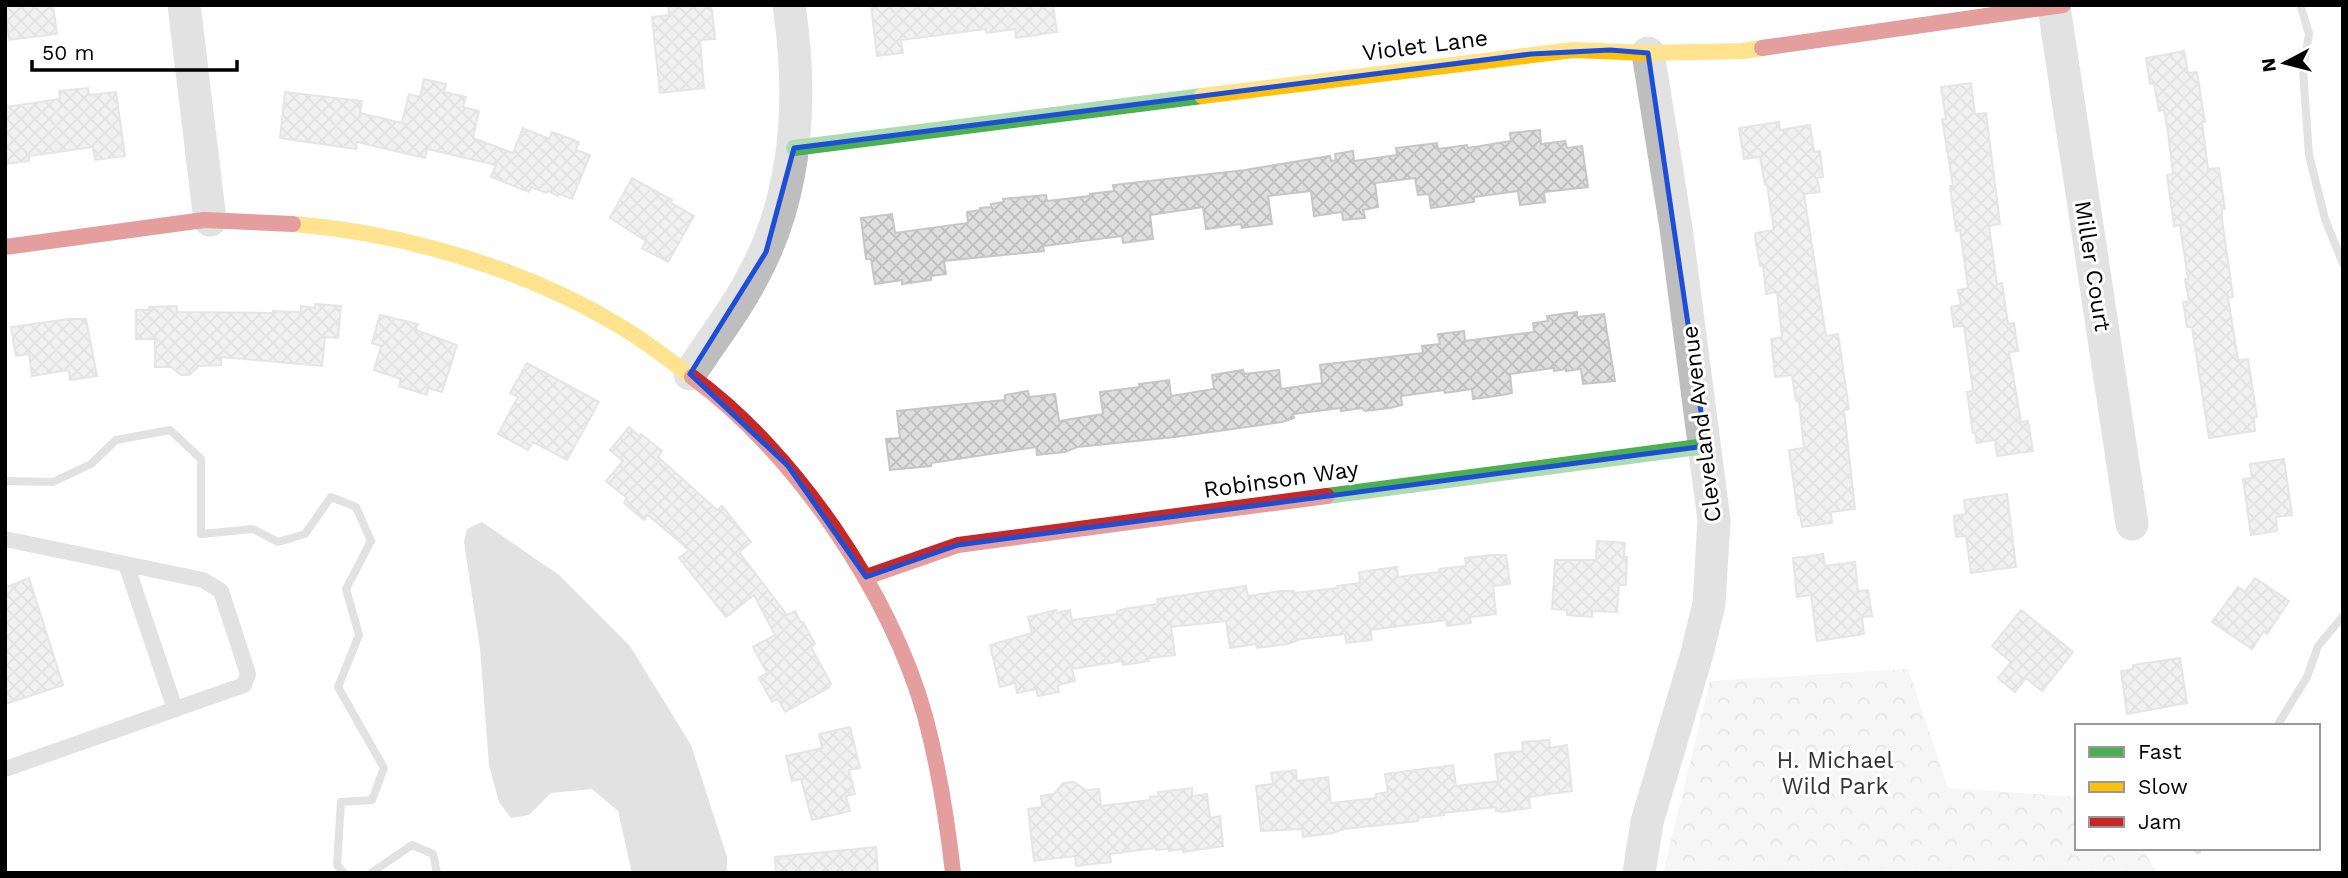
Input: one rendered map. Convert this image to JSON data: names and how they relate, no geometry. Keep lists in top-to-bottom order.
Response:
{
  "streets": {
    "street": [
      "Violet Lane",
      "Miller Court",
      "Cleveland Avenue",
      "Robinson Way"
    ]
  },
  "crossings": [
    ["Violet Lane", "Miller Court"],
    ["Violet Lane", "Cleveland Avenue"],
    ["Cleveland Avenue", "Robinson Way"]
  ],
  "parks": ["H. Michael Wild Park"],
  "legend": ["Fast", "Slow", "Jam"],
  "scale_bar": "50 m",
  "north": "left"
}
